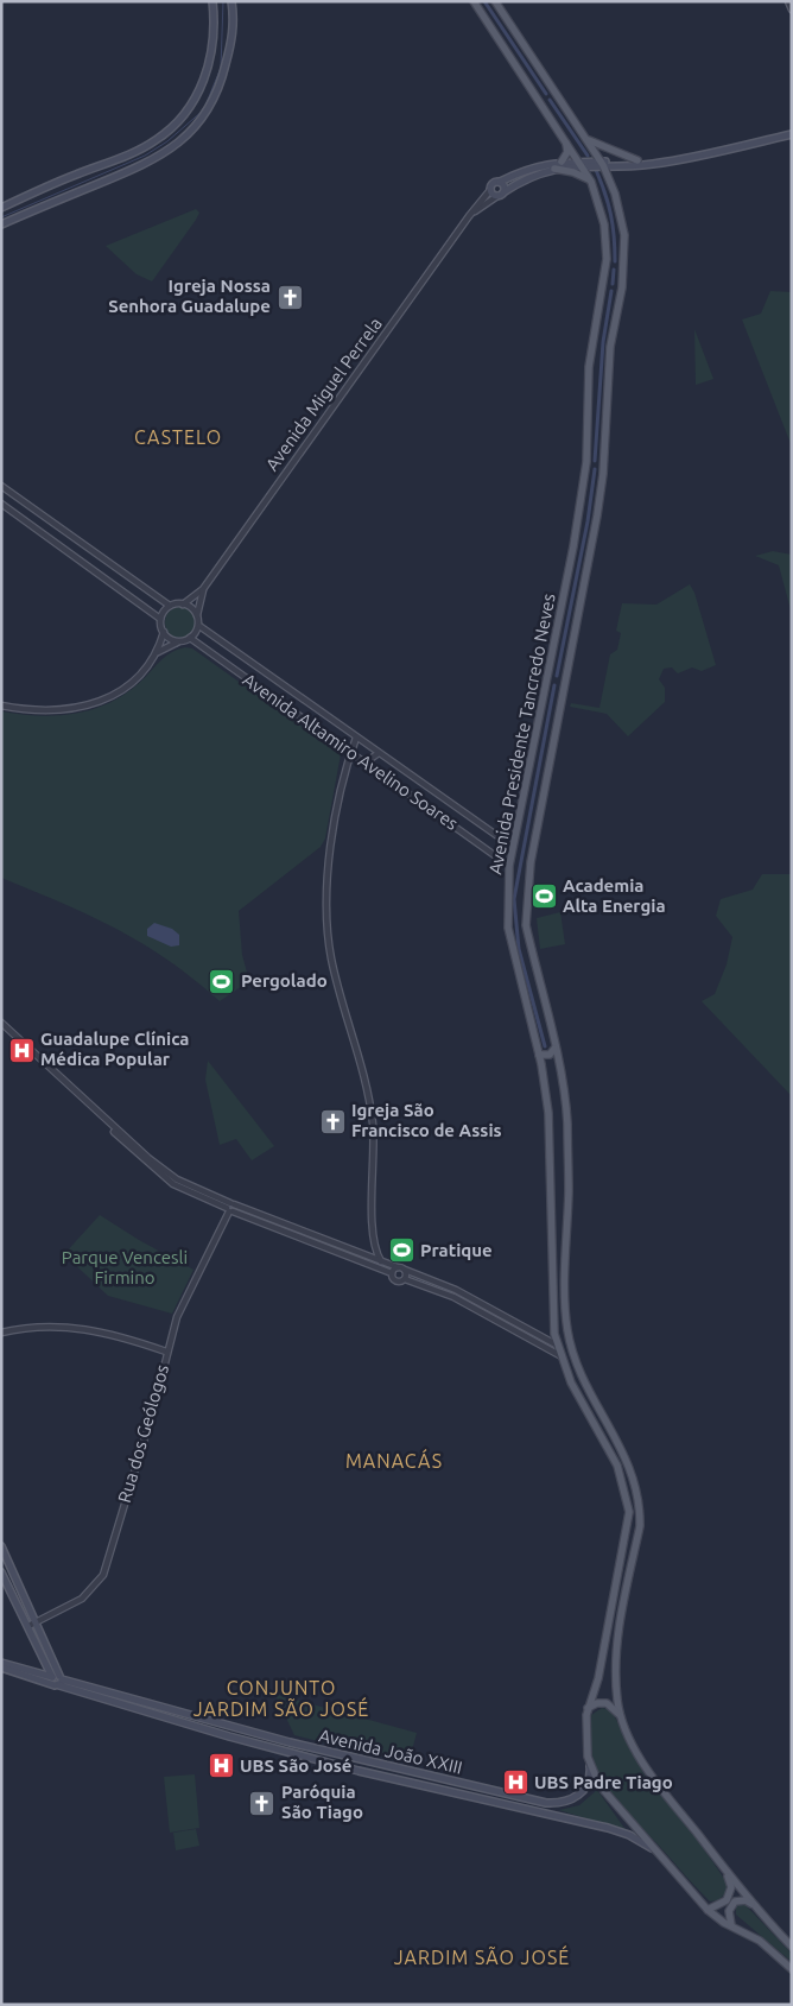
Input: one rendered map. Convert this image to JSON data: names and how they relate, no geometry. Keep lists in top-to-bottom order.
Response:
{
  "streets": {
    "main road": ["Avenida Miguel Perrela", "Avenida Presidente Tancredo Neves", "Avenida João XXIII"],
    "street": ["Avenida Altamiro Avelino Soares", "Rua dos Geólogos"]
  },
  "crossings": [
    ["Avenida Miguel Perrela", "Avenida Presidente Tancredo Neves"],
    ["Avenida Miguel Perrela", "Avenida Altamiro Avelino Soares"],
    ["Avenida Presidente Tancredo Neves", "Avenida Altamiro Avelino Soares"],
    ["Avenida Presidente Tancredo Neves", "Avenida João XXIII"]
  ],
  "districts": [
    "CASTELO",
    "MANACÁS",
    "CONJUNTO JARDIM SÃO JOSÉ",
    "JARDIM SÃO JOSÉ"
  ],
  "parks": ["Parque Vencesli Firmino"],
  "places": {
    "church": ["Igreja Nossa Senhora Guadalupe", "Igreja São Francisco de Assis", "Paróquia São Tiago"],
    "sports": ["Academia Alta Energia", "Pergolado", "Pratique"],
    "hospital": ["Guadalupe Clínica Médica Popular", "UBS São José", "UBS Padre Tiago"]
  }
}
